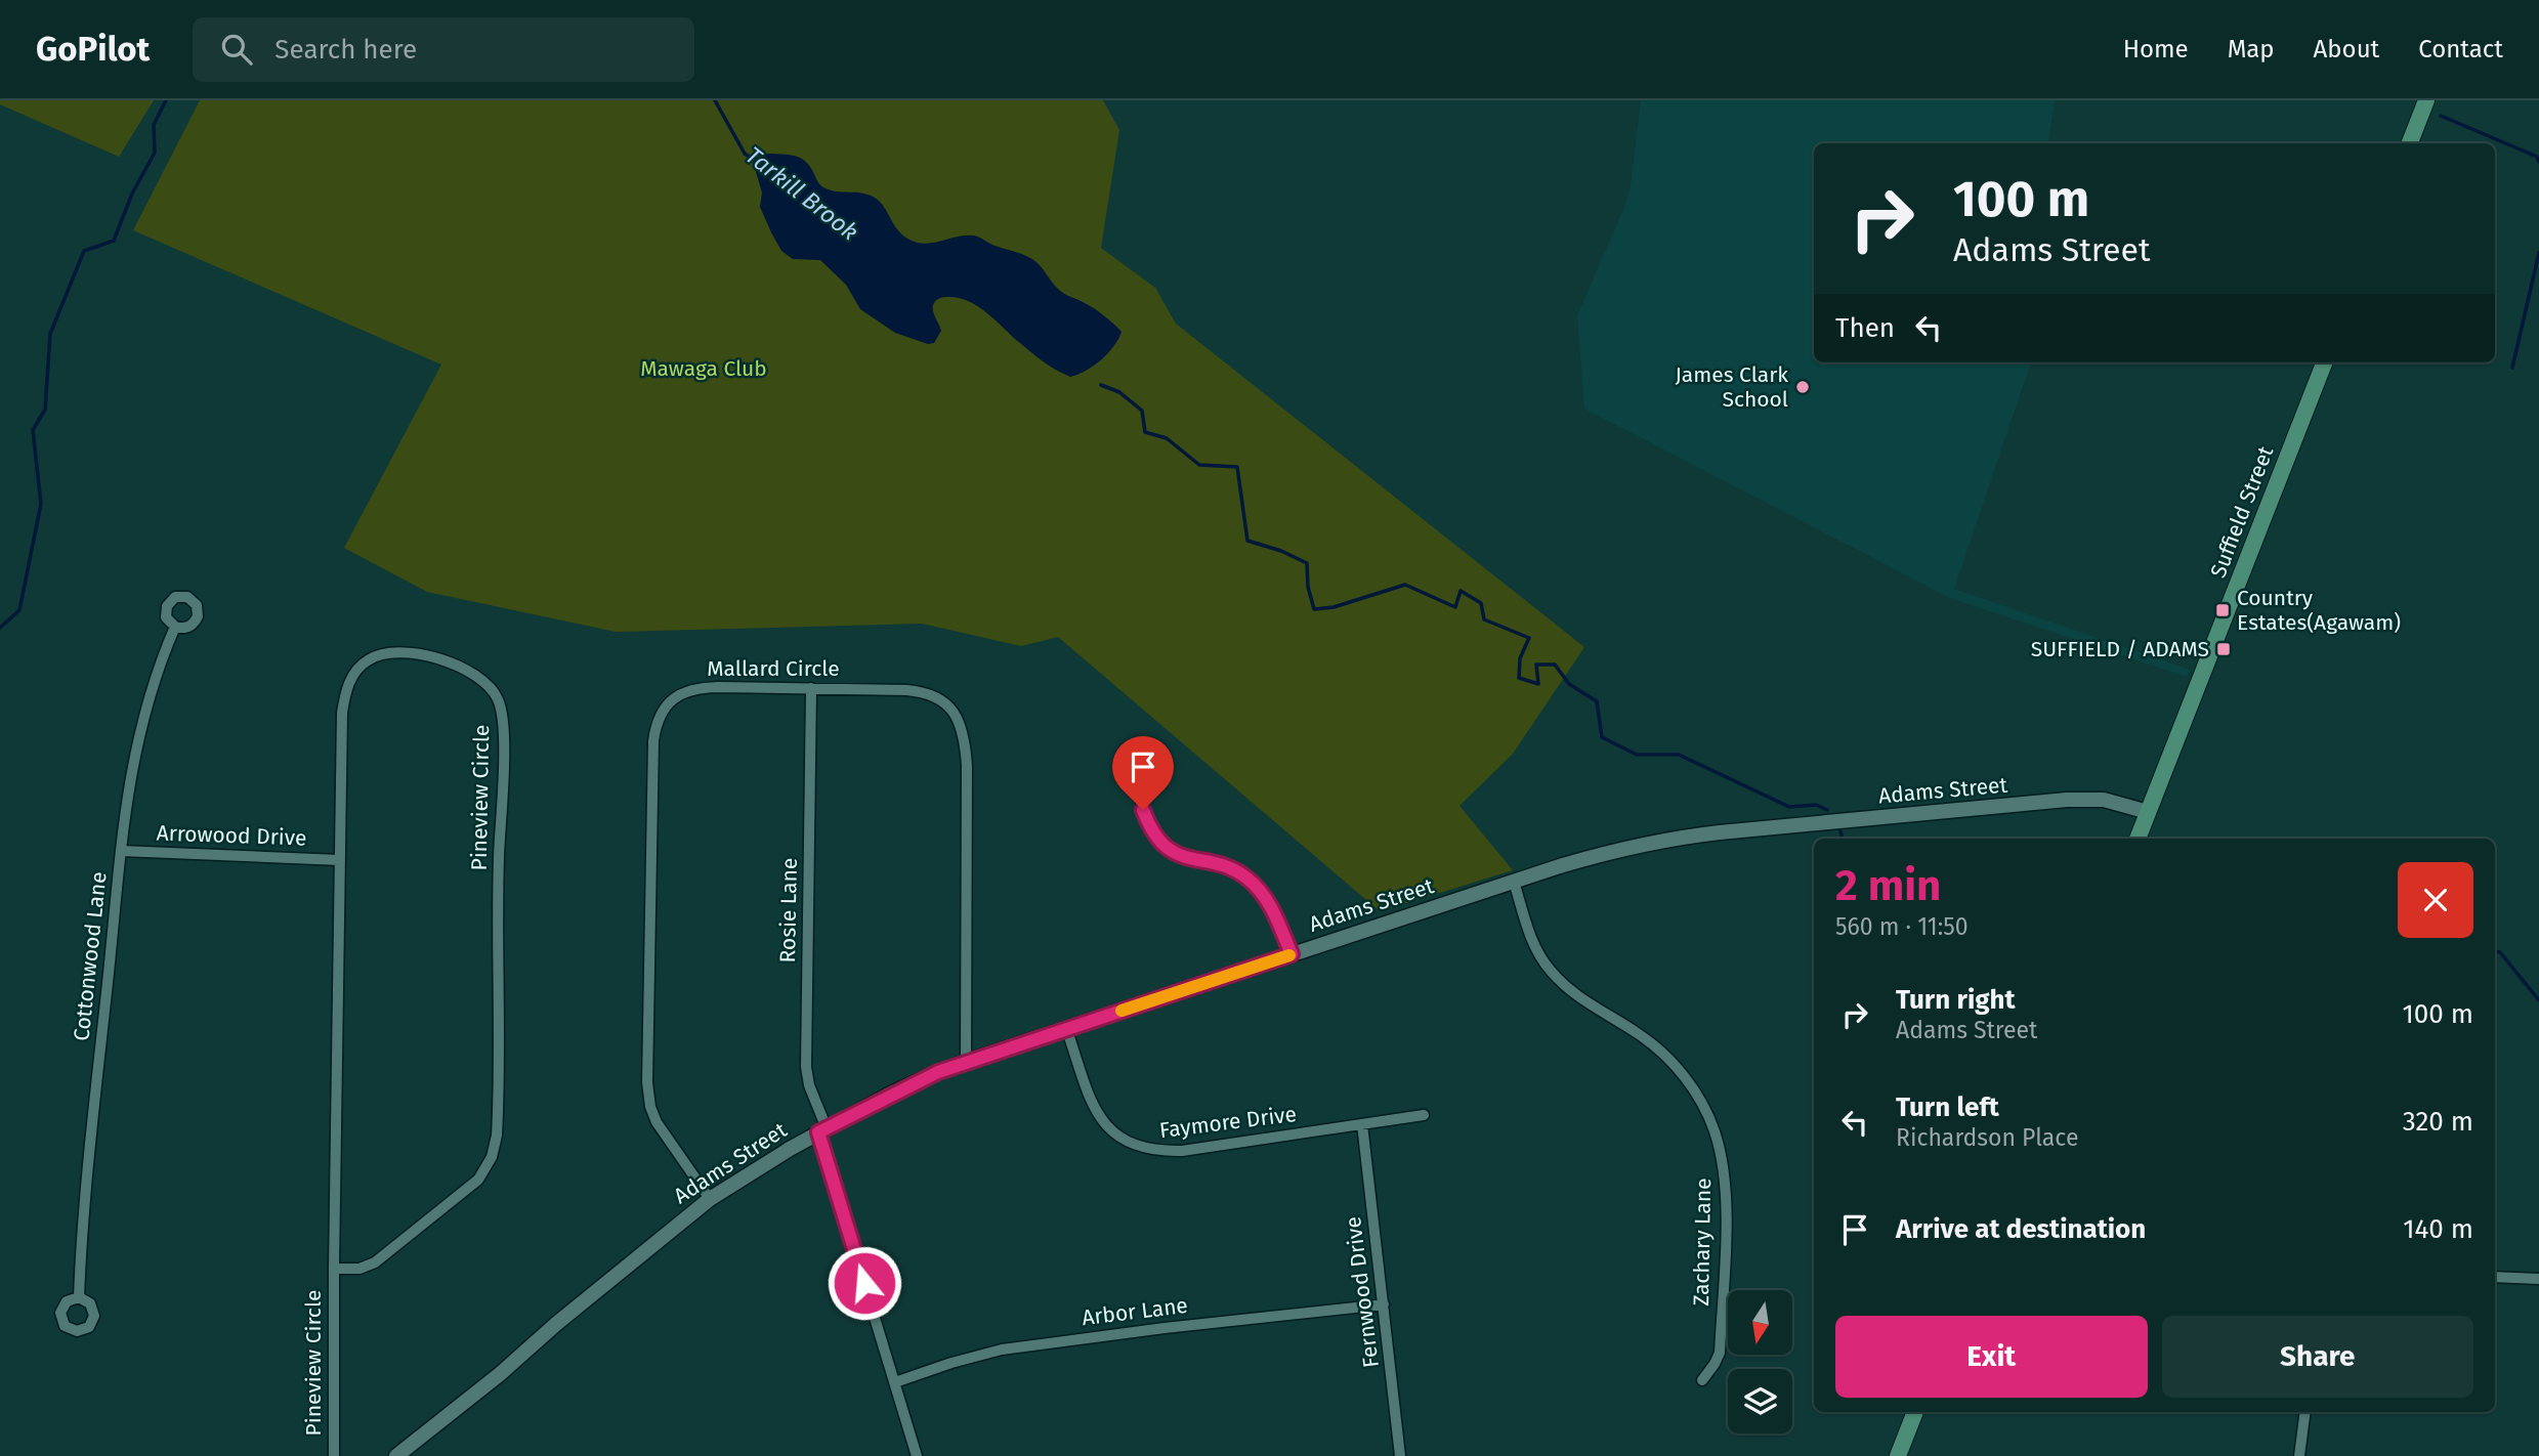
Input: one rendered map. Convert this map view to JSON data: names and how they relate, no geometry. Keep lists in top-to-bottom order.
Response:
{
  "streets": {
    "main road": ["Suffield Street"],
    "street": [
      "Mallard Circle",
      "Adams Street",
      "Pineview Circle",
      "Arrowood Drive",
      "Rosie Lane",
      "Cottonwood Lane",
      "Faymore Drive",
      "Zachary Lane",
      "Fernwood Drive",
      "Arbor Lane"
    ]
  },
  "crossings": [
    ["Suffield Street", "Adams Street"],
    ["Mallard Circle", "Adams Street"],
    ["Mallard Circle", "Rosie Lane"],
    ["Adams Street", "Rosie Lane"],
    ["Adams Street", "Faymore Drive"],
    ["Adams Street", "Zachary Lane"],
    ["Pineview Circle", "Arrowood Drive"],
    ["Arrowood Drive", "Cottonwood Lane"],
    ["Rosie Lane", "Arbor Lane"],
    ["Faymore Drive", "Fernwood Drive"],
    ["Fernwood Drive", "Arbor Lane"]
  ],
  "water": ["Tarkill Brook"],
  "parks": ["Mawaga Club"],
  "places": {
    "other": ["James Clark School"],
    "transit": ["Country Estates(Agawam)", "SUFFIELD / ADAMS"]
  },
  "north": "bottom",
  "page": {
    "header": "GoPilot",
    "search": "Search here",
    "nav": [
      "Home",
      "Map",
      "About",
      "Contact"
    ],
    "turn": ["100 m", "Adams Street"],
    "then": "Then",
    "heading": ["2 min", "560 m · 11:50"],
    "list": [
      {
        "name": "Turn right",
        "note": "Adams Street",
        "value": "100 m"
      },
      {
        "name": "Turn left",
        "note": "Richardson Place",
        "value": "320 m"
      },
      {
        "name": "Arrive at destination",
        "value": "140 m"
      }
    ],
    "buttons": ["Exit", "Share"]
  }
}
